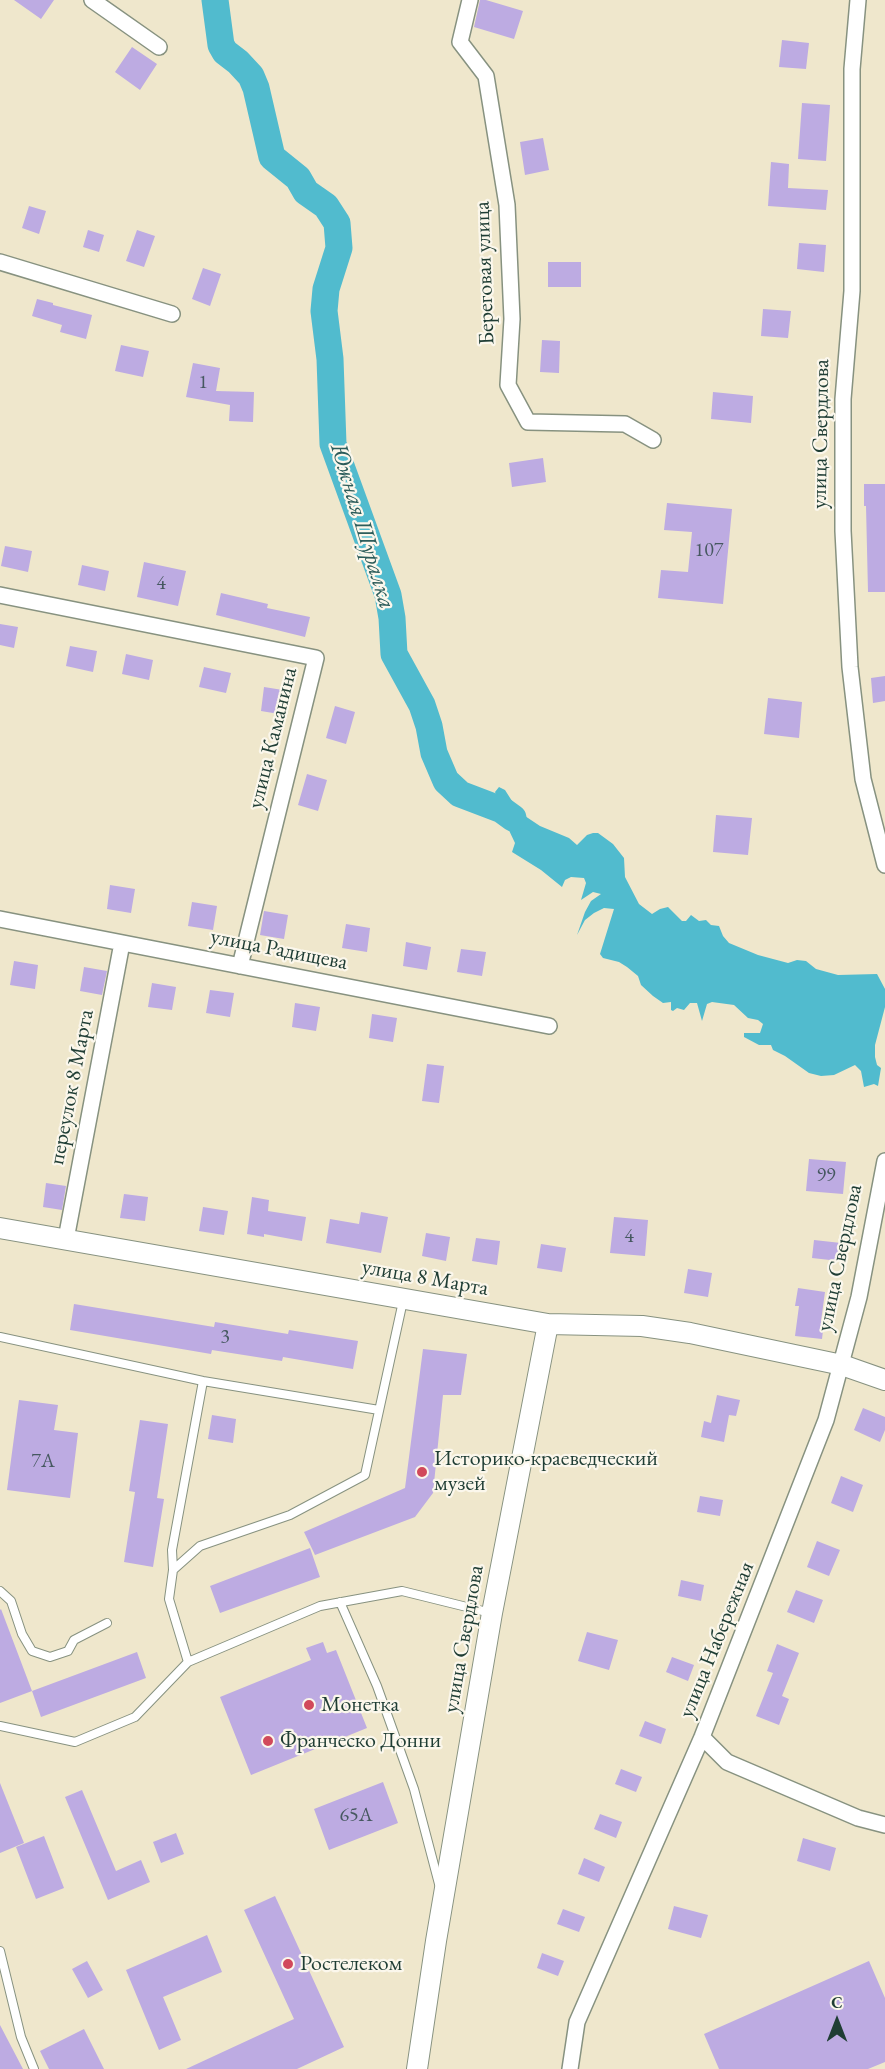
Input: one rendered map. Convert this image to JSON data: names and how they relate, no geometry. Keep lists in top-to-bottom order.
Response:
{
  "streets": {
    "street": [
      "Береговая улица",
      "улица Свердлова",
      "улица Каманина",
      "улица Радищева",
      "переулок 8 Марта",
      "улица 8 Марта",
      "улица Набережная"
    ]
  },
  "crossings": [
    ["улица Свердлова", "улица 8 Марта"],
    ["улица Свердлова", "улица Набережная"],
    ["улица Каманина", "улица Радищева"],
    ["улица Радищева", "переулок 8 Марта"],
    ["переулок 8 Марта", "улица 8 Марта"],
    ["улица 8 Марта", "улица Набережная"]
  ],
  "water": ["Южная Шуралка"],
  "places": [
    "Историко-краеведческий музей",
    "Монетка",
    "Франческо Донни",
    "Ростелеком"
  ],
  "house_numbers": [
    "1",
    "107",
    "4",
    "99",
    "4",
    "3",
    "7А",
    "65А"
  ],
  "north": "top"
}
